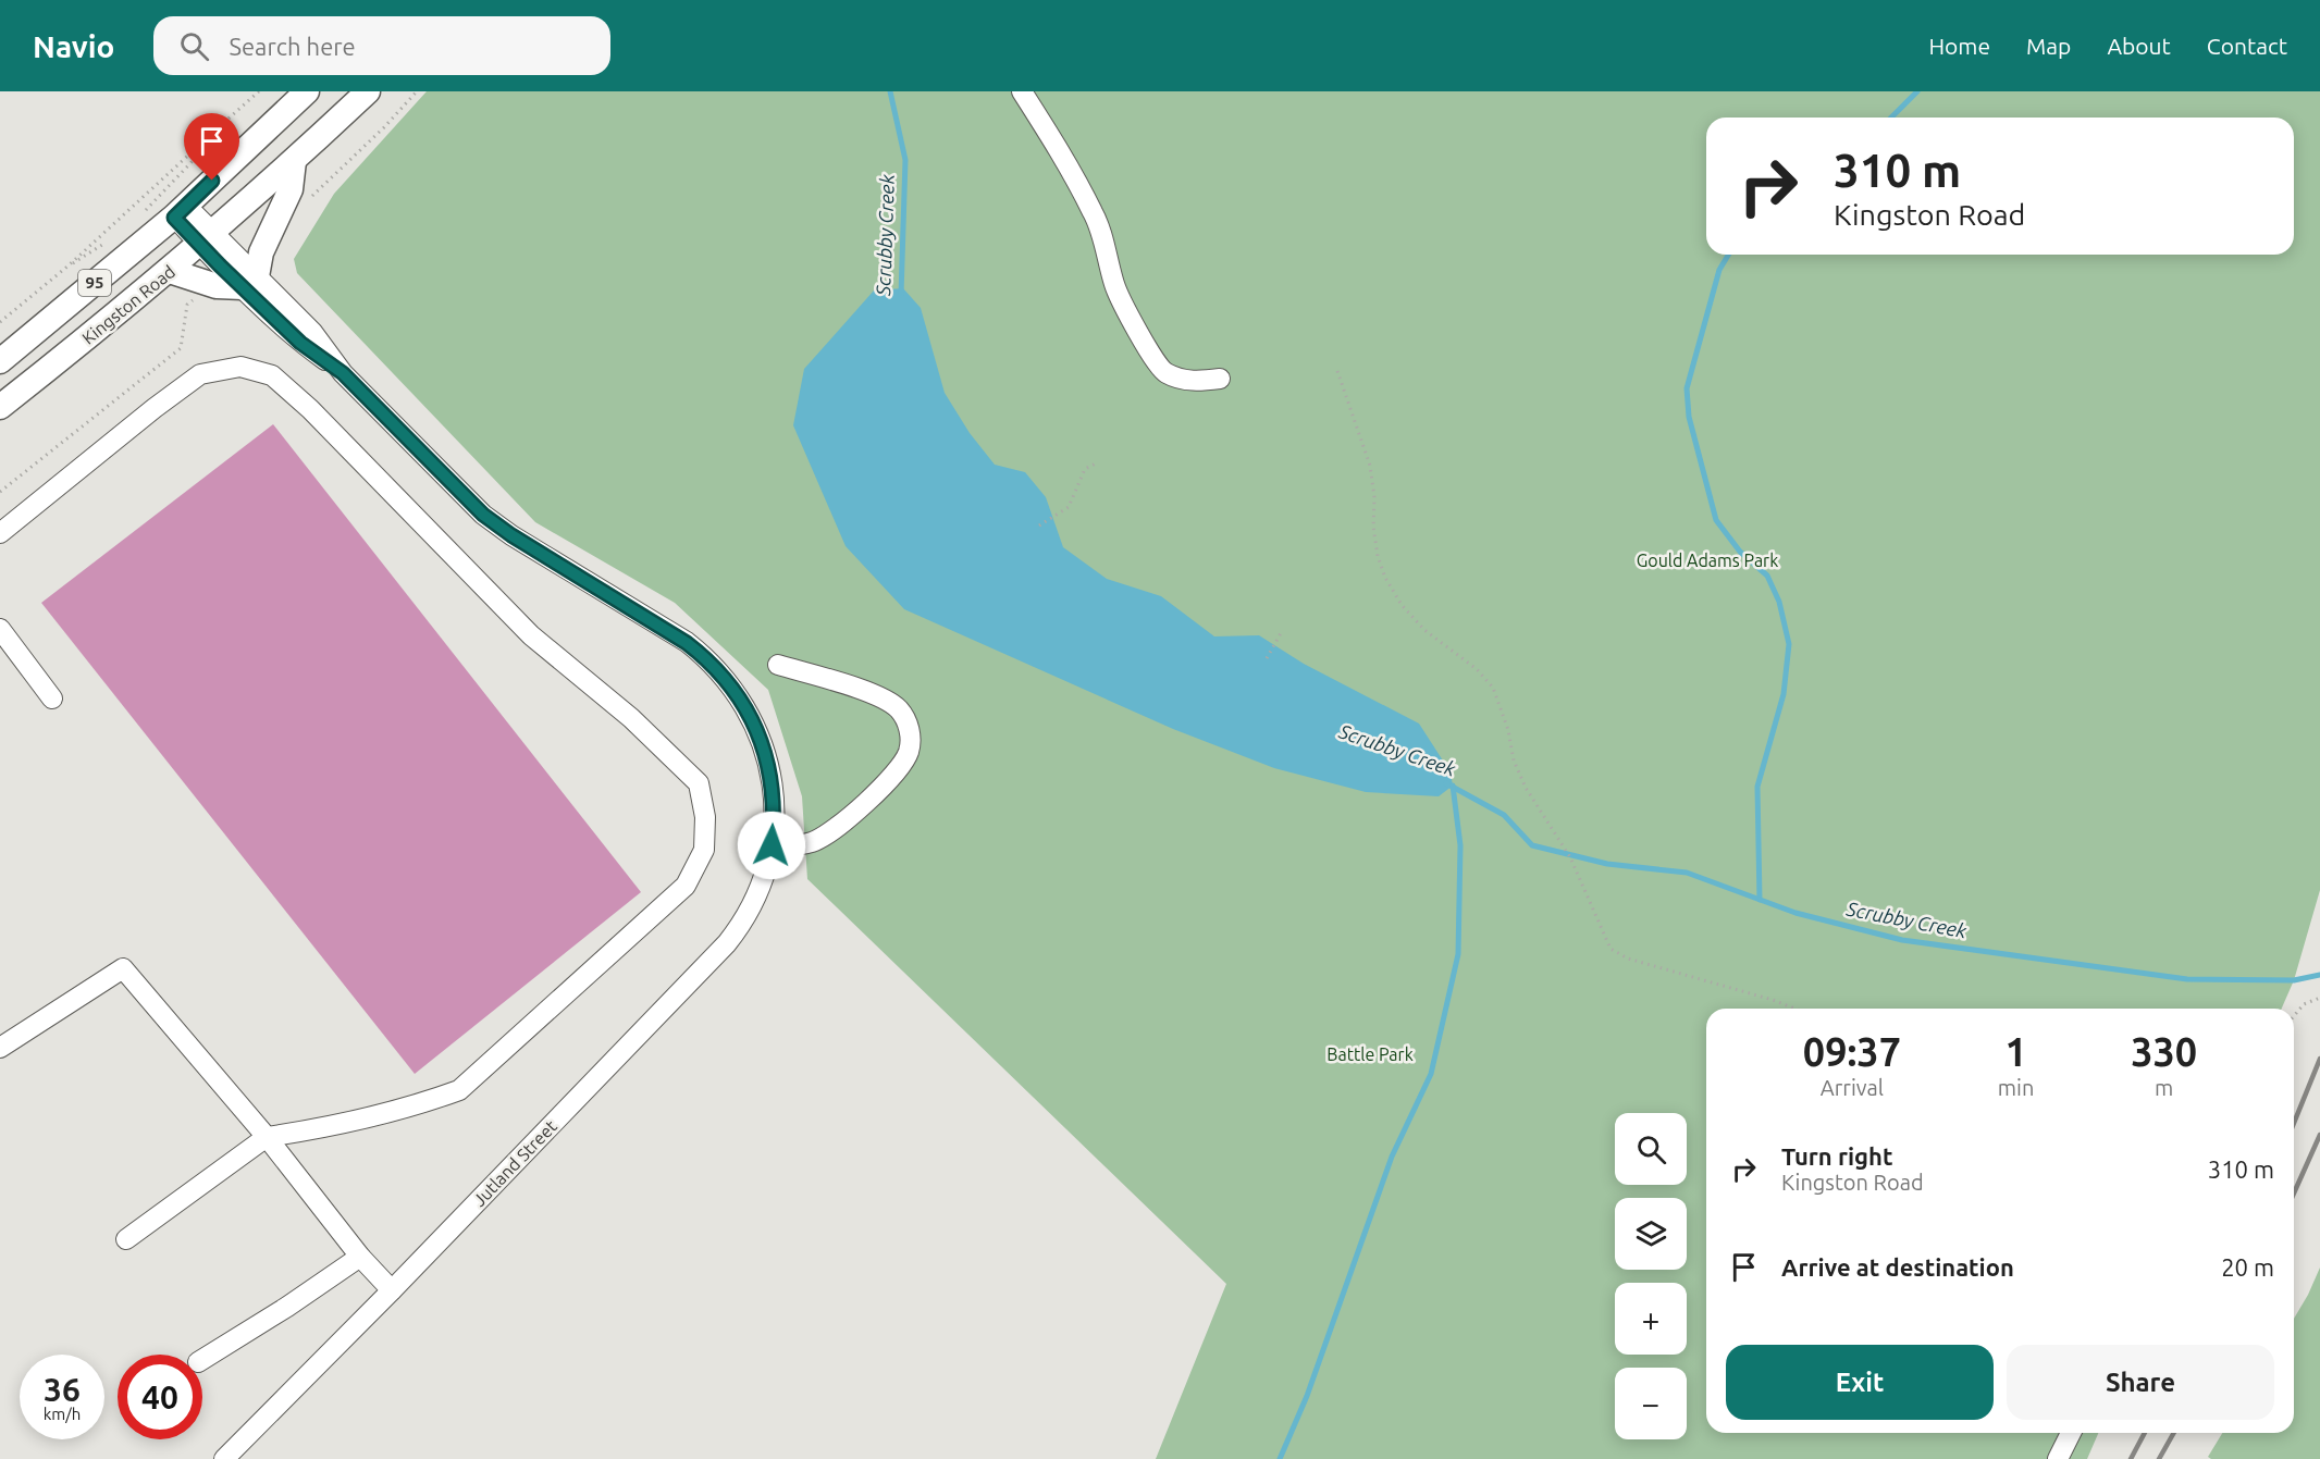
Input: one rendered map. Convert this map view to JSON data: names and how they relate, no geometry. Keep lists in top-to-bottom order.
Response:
{
  "streets": {
    "main road": ["95", "Kingston Road"],
    "street": ["Jutland Street"]
  },
  "crossings": [
    ["Kingston Road", "Jutland Street"]
  ],
  "water": ["Scrubby Creek"],
  "parks": ["Gould Adams Park", "Battle Park"],
  "page": {
    "header": "Navio",
    "search": "Search here",
    "nav": [
      "Home",
      "Map",
      "About",
      "Contact"
    ],
    "turn": ["310 m", "Kingston Road"],
    "eta": [
      "09:37",
      "Arrival",
      "1",
      "min",
      "330",
      "m"
    ],
    "map_buttons": ["+", "−"],
    "list": [
      {
        "name": "Turn right",
        "note": "Kingston Road",
        "value": "310 m"
      },
      {
        "name": "Arrive at destination",
        "value": "20 m"
      }
    ],
    "buttons": ["Exit", "Share"],
    "speed": "36 km/h",
    "limit": "40"
  }
}
